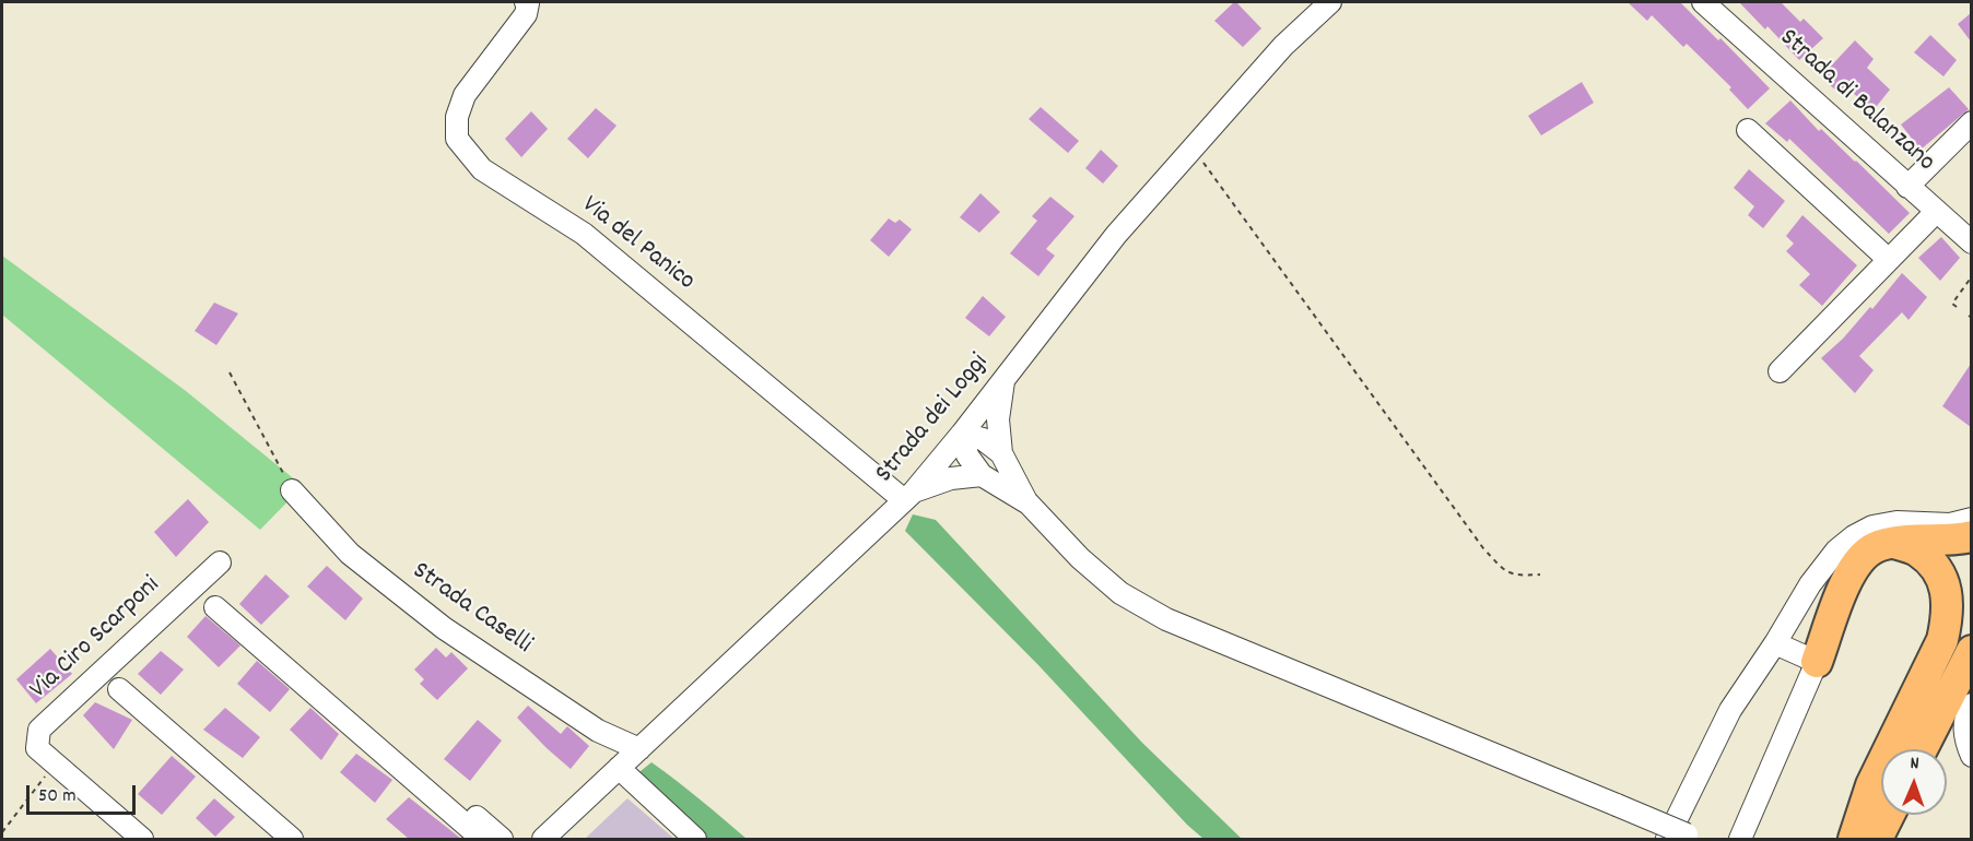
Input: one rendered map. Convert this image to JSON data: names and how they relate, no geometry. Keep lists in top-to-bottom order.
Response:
{
  "streets": {
    "street": [
      "Strada di Balanzano",
      "Via del Panico",
      "Strada dei Loggi",
      "Strada Caselli",
      "Via Ciro Scarponi"
    ]
  },
  "crossings": [
    ["Via del Panico", "Strada dei Loggi"],
    ["Strada dei Loggi", "Strada Caselli"]
  ],
  "scale_bar": "50 m",
  "north": "top"
}
